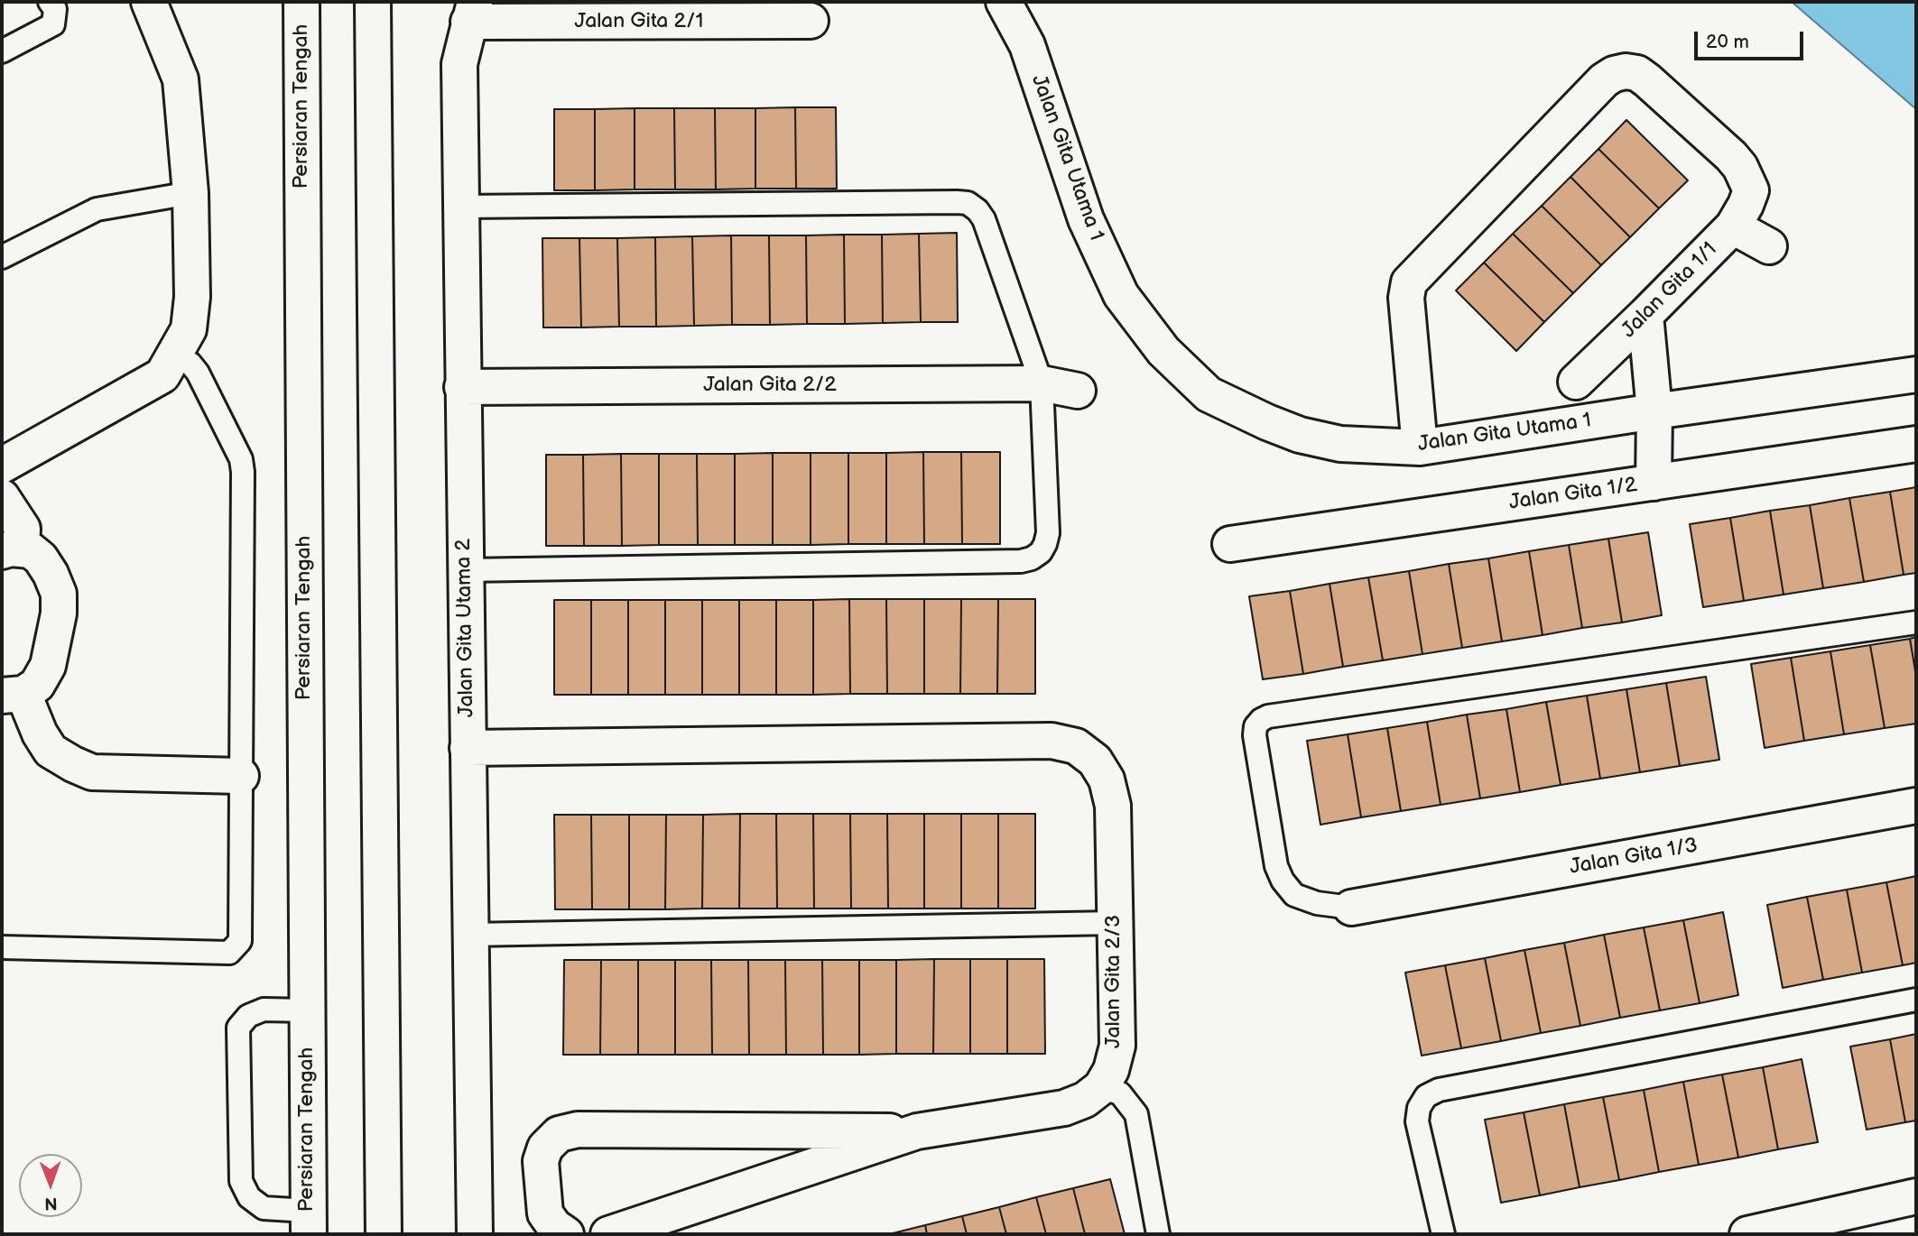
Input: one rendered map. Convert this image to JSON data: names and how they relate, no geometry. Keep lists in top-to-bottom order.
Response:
{
  "streets": {
    "street": [
      "Jalan Gita 2/1",
      "Persiaran Tengah",
      "Jalan Gita Utama 1",
      "Jalan Gita 1/1",
      "Jalan Gita 2/2",
      "Jalan Gita 1/2",
      "Jalan Gita Utama 2",
      "Jalan Gita 1/3",
      "Jalan Gita 2/3"
    ]
  },
  "crossings": [
    ["Jalan Gita 2/1", "Jalan Gita Utama 2"],
    ["Jalan Gita 2/2", "Jalan Gita Utama 2"],
    ["Jalan Gita Utama 2", "Jalan Gita 2/3"]
  ],
  "scale_bar": "20 m",
  "north": "bottom"
}
